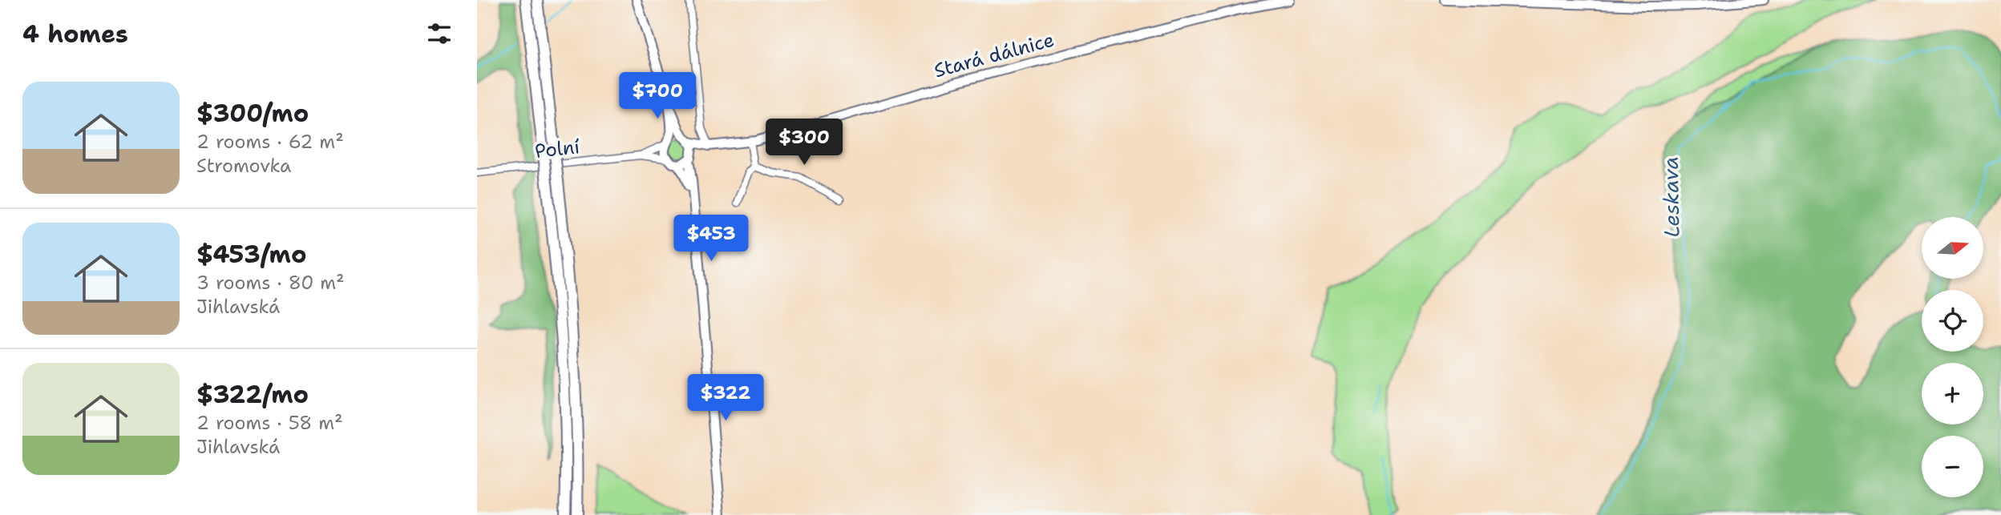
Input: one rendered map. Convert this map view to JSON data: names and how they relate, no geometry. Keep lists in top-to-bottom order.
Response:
{
  "streets": {
    "main road": ["Stará dálnice"],
    "street": ["Polní"]
  },
  "crossings": [
    ["Stará dálnice", "Polní"]
  ],
  "water": ["Leskava"],
  "north": "right",
  "page": {
    "heading": "4 homes",
    "list": [
      {
        "name": "$300/mo",
        "note": "2 rooms · 62 m² · Stromovka"
      },
      {
        "name": "$453/mo",
        "note": "3 rooms · 80 m² · Jihlavská"
      },
      {
        "name": "$322/mo",
        "note": "2 rooms · 58 m² · Jihlavská"
      }
    ],
    "price": [
      "$700",
      "$300",
      "$453",
      "$322"
    ],
    "map_buttons": ["+", "−"]
  }
}
